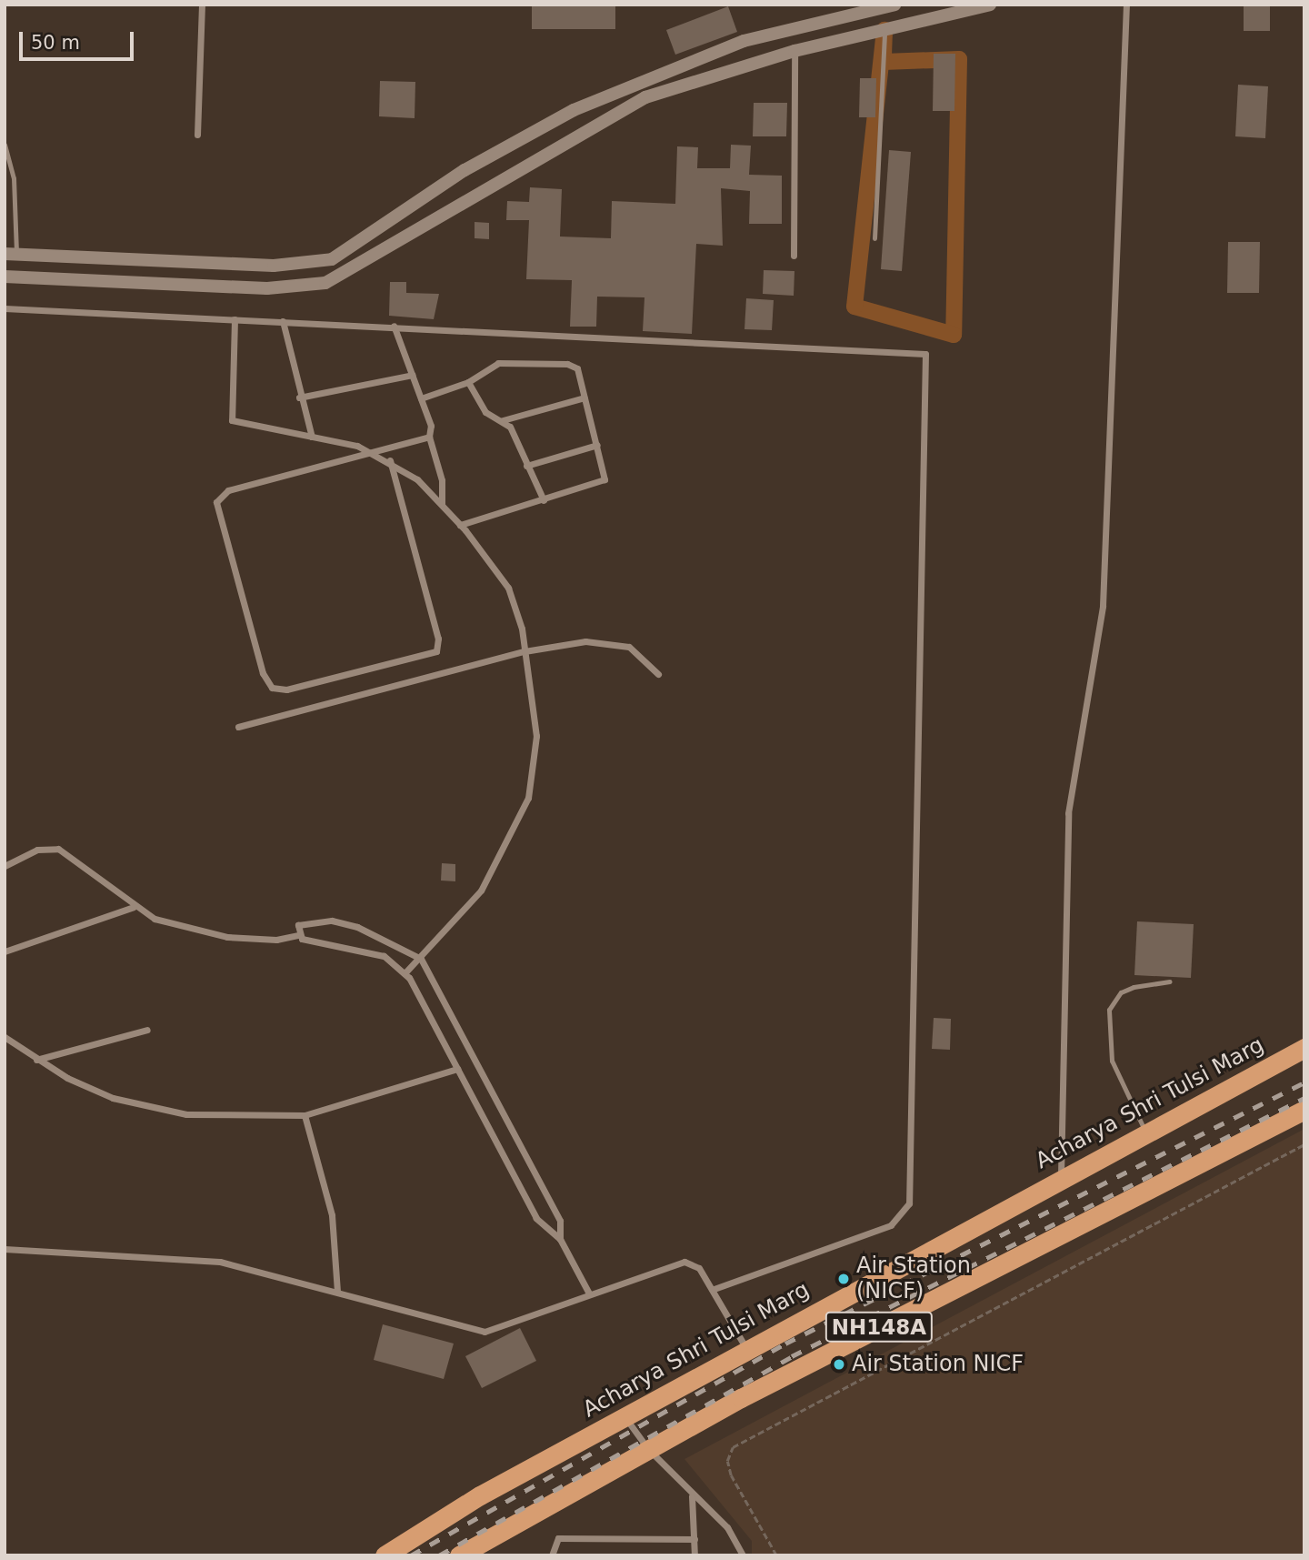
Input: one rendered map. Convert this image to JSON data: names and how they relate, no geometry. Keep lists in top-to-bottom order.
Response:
{
  "streets": {
    "highway": ["Acharya Shri Tulsi Marg", "NH148A"]
  },
  "places": ["Air Station (NICF)", "Air Station NICF"],
  "scale_bar": "50 m"
}
